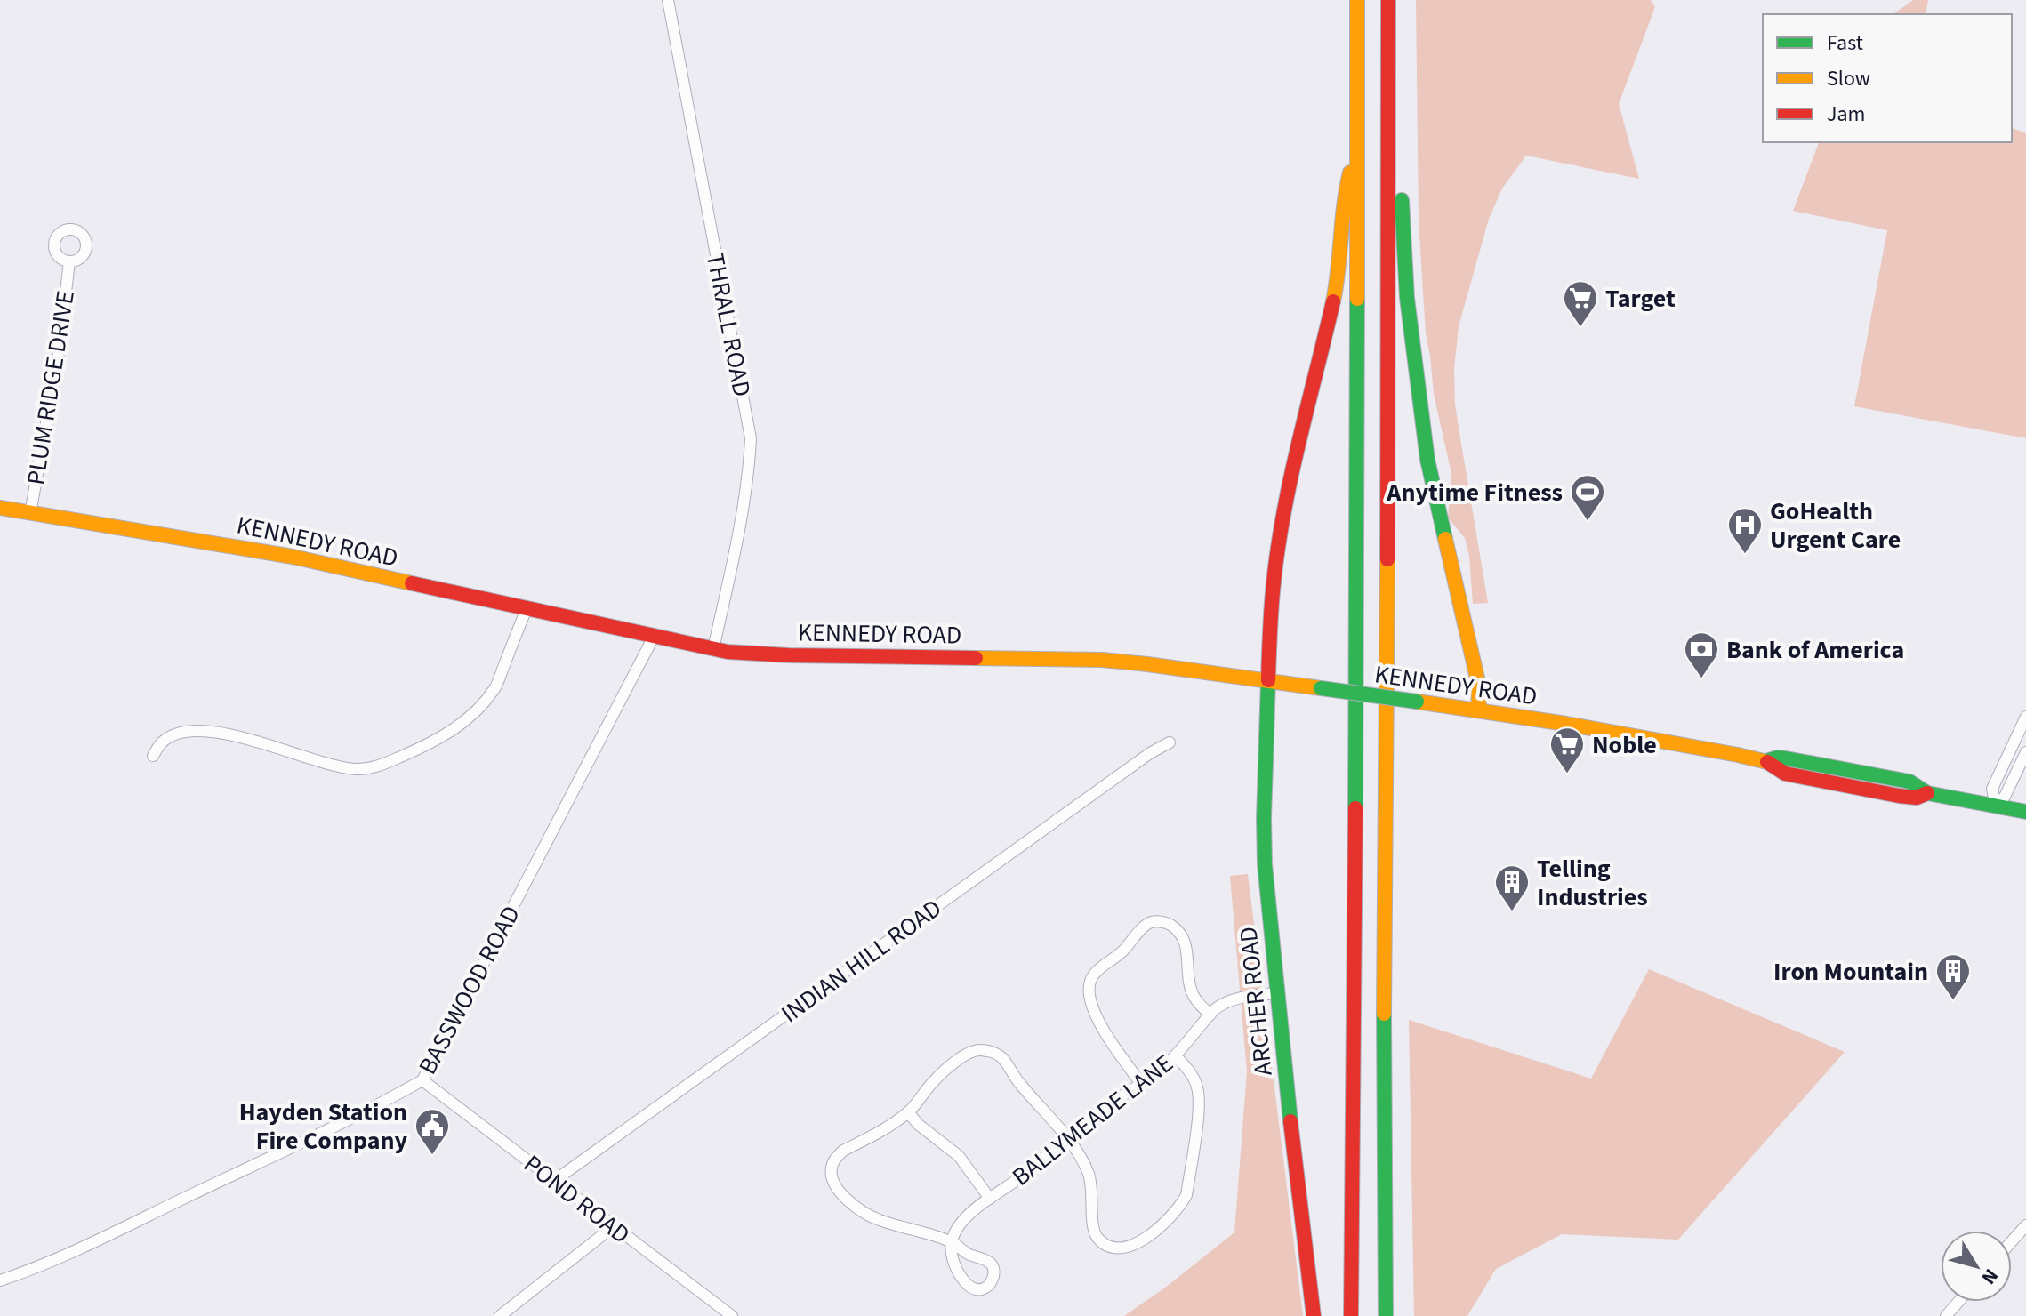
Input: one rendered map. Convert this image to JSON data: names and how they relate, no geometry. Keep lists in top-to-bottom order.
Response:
{
  "streets": {
    "main road": ["KENNEDY ROAD", "ARCHER ROAD"],
    "street": [
      "THRALL ROAD",
      "PLUM RIDGE DRIVE",
      "INDIAN HILL ROAD",
      "BASSWOOD ROAD",
      "BALLYMEADE LANE",
      "POND ROAD"
    ]
  },
  "crossings": [
    ["THRALL ROAD", "KENNEDY ROAD"],
    ["PLUM RIDGE DRIVE", "KENNEDY ROAD"],
    ["KENNEDY ROAD", "BASSWOOD ROAD"],
    ["KENNEDY ROAD", "ARCHER ROAD"],
    ["INDIAN HILL ROAD", "POND ROAD"],
    ["BASSWOOD ROAD", "POND ROAD"],
    ["ARCHER ROAD", "BALLYMEADE LANE"]
  ],
  "places": {
    "supermarket": ["Target", "Noble"],
    "sports": ["Anytime Fitness"],
    "hospital": ["GoHealth Urgent Care"],
    "bank": ["Bank of America"],
    "building": ["Telling Industries", "Iron Mountain"],
    "public building": ["Hayden Station Fire Company"]
  },
  "legend": ["Fast", "Slow", "Jam"],
  "north": "bottom right"
}
